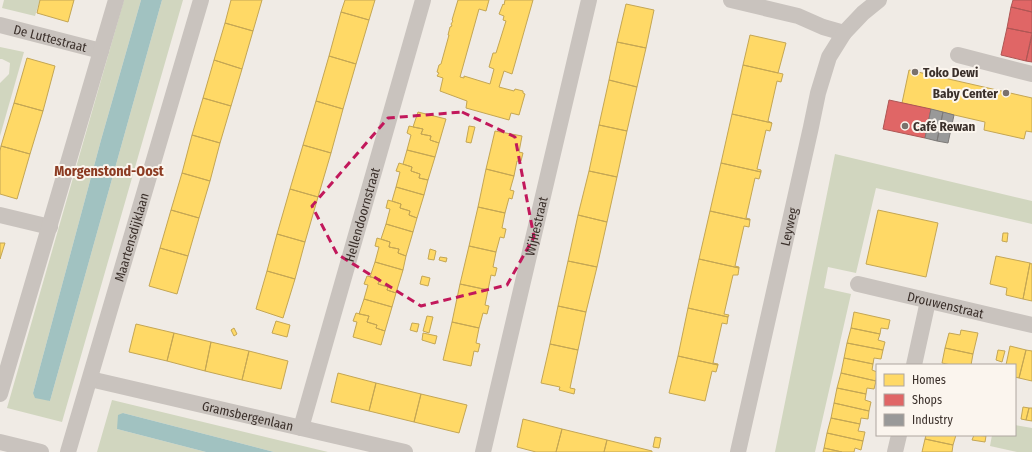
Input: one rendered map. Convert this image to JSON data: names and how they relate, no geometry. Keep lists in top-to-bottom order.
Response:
{
  "streets": {
    "street": [
      "De Luttestraat",
      "Hellendoornstraat",
      "Wijhestraat",
      "Leyweg",
      "Maartensdijklaan",
      "Drouwenstraat",
      "Gramsbergenlaan"
    ]
  },
  "crossings": [
    ["Hellendoornstraat", "Gramsbergenlaan"],
    ["Maartensdijklaan", "Gramsbergenlaan"]
  ],
  "districts": ["Morgenstond-Oost"],
  "places": ["Toko Dewi", "Baby Center", "Café Rewan"],
  "legend": ["Homes", "Shops", "Industry"]
}
